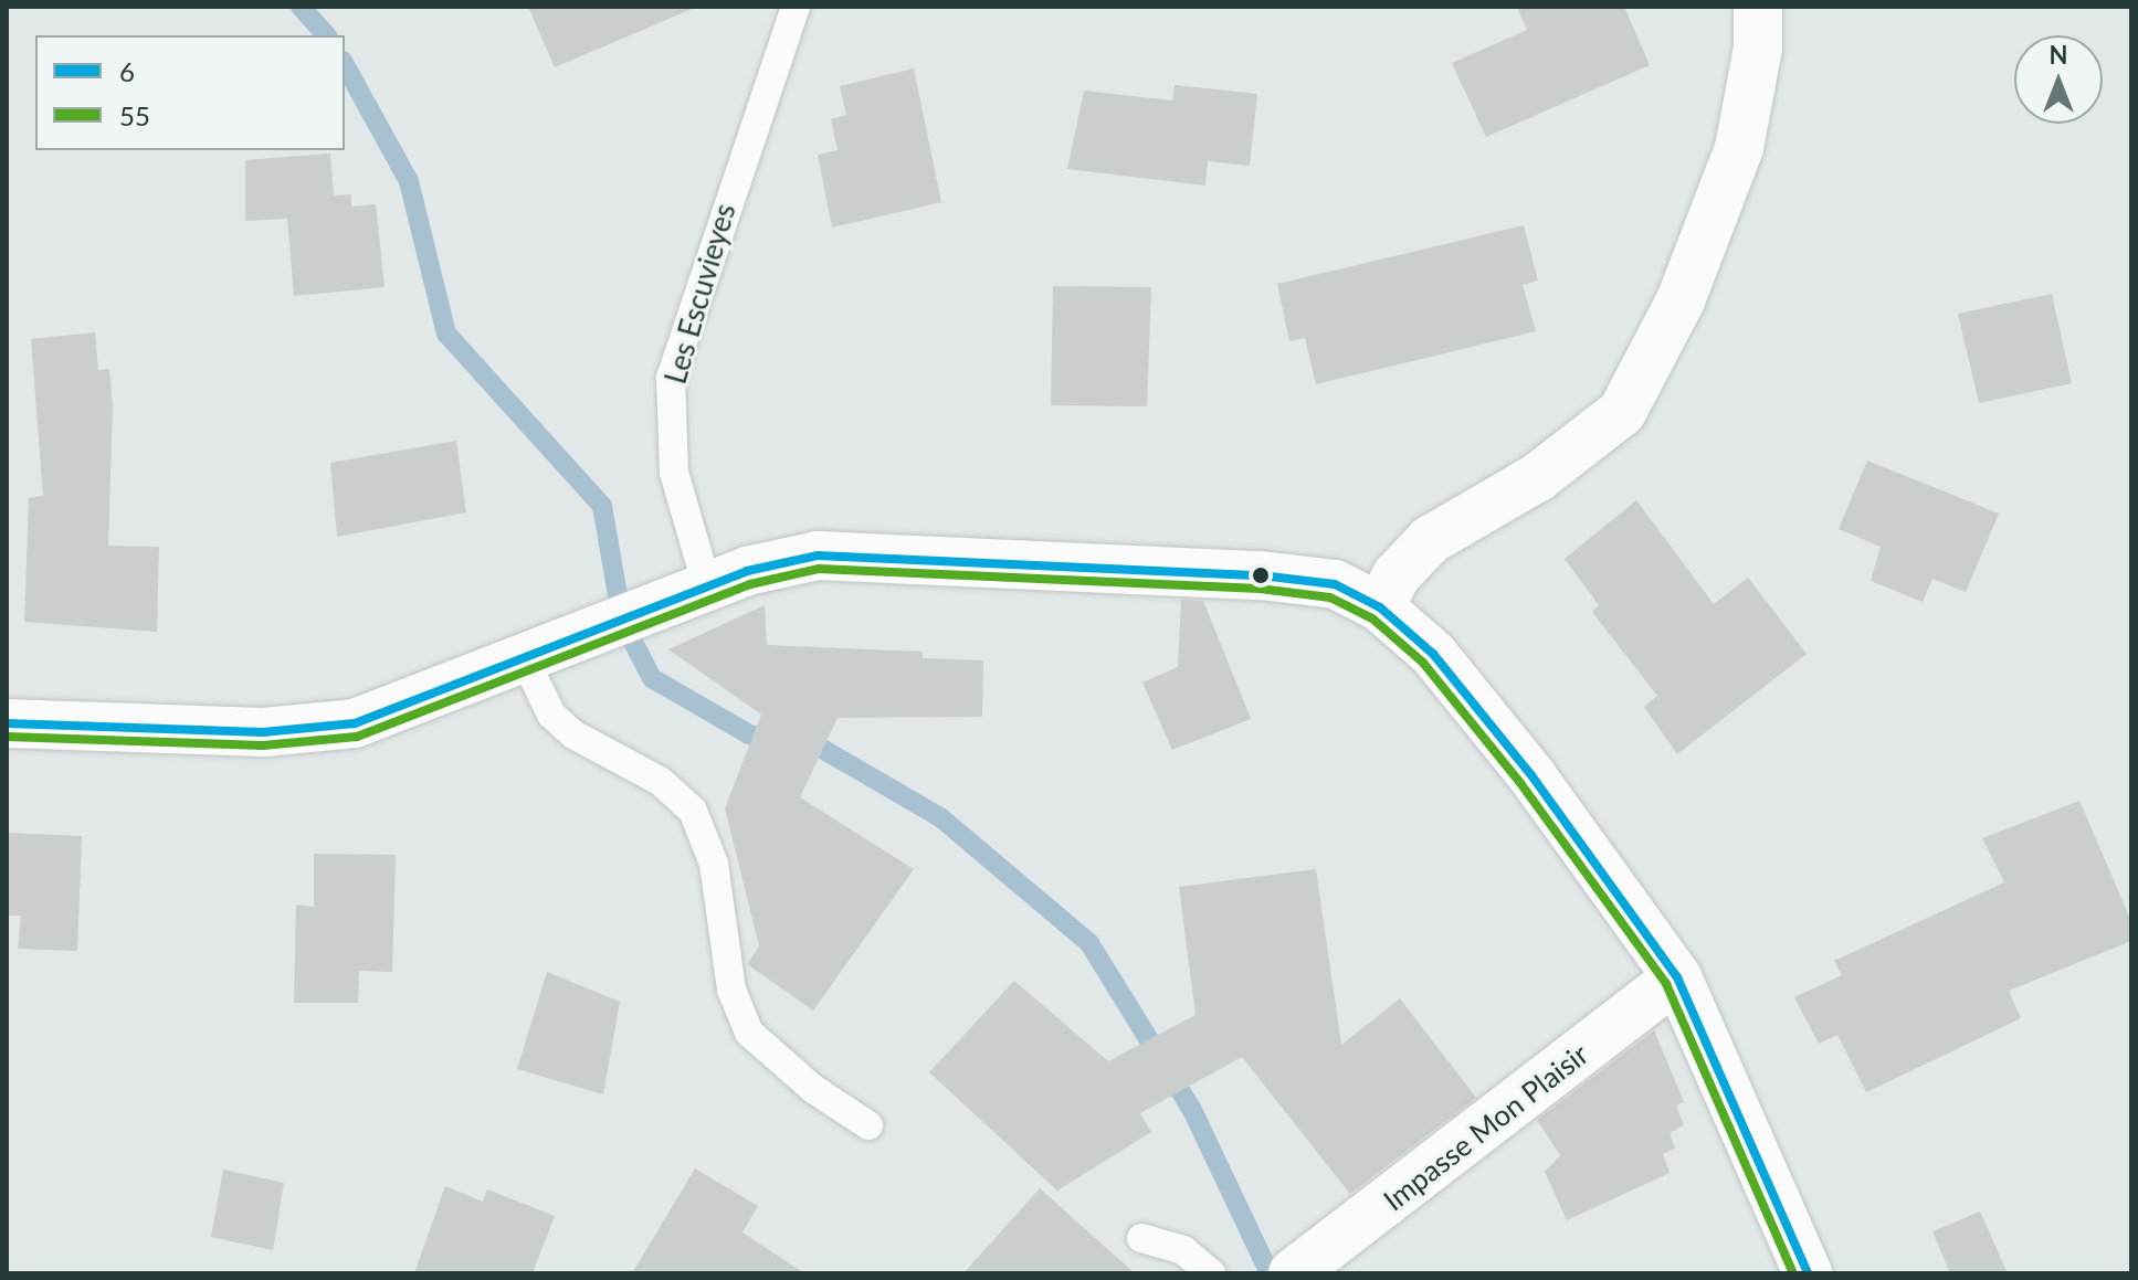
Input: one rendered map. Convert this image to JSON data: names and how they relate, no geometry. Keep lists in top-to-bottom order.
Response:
{
  "streets": {
    "street": ["Impasse Mon Plaisir"],
    "lane": ["Les Escuvieyes"]
  },
  "lines": ["transit line 6", "transit line 55"],
  "legend": ["6", "55"],
  "north": "top"
}
